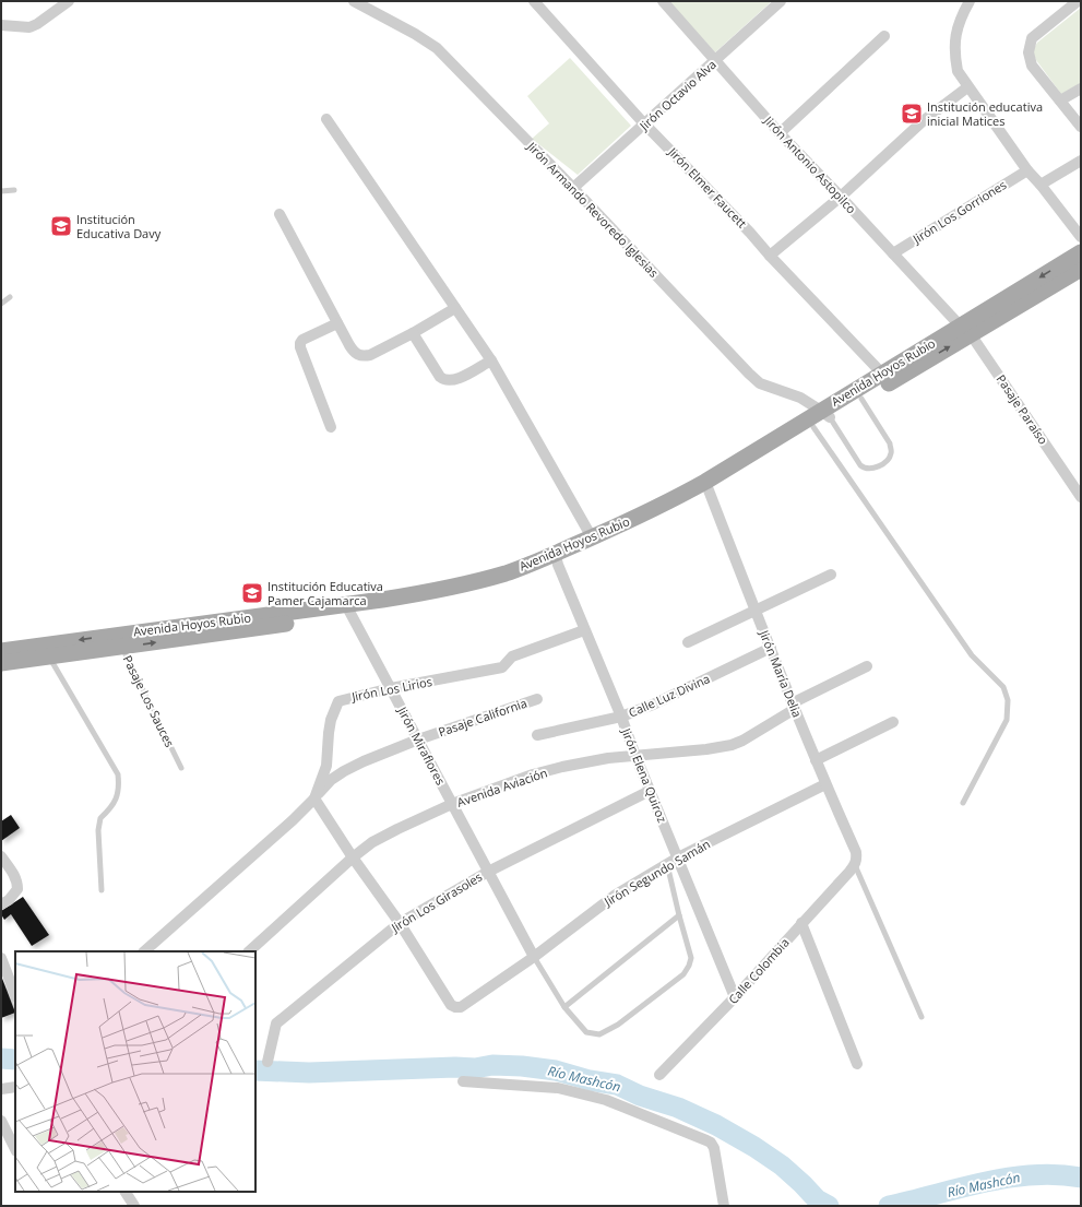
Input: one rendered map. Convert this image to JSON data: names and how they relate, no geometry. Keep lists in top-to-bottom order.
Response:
{
  "streets": {
    "main road": ["Avenida Hoyos Rubio"],
    "street": [
      "Jirón Octavio Alva",
      "Jirón Antonio Astopilco",
      "Jirón Elmer Faucett",
      "Jirón Armando Revoredo Iglesias",
      "Jirón Los Gorriones",
      "Pasaje Paraíso",
      "Jirón María Delia",
      "Jirón Los Lirios",
      "Calle Luz Divina",
      "Pasaje California",
      "Jirón Miraflores",
      "Jirón Elena Quiroz",
      "Avenida Aviación",
      "Jirón Segundo Samán",
      "Jirón Los Girasoles",
      "Calle Colombia"
    ],
    "lane": ["Pasaje Los Sauces"]
  },
  "crossings": [
    ["Jirón Octavio Alva", "Jirón Antonio Astopilco"],
    ["Jirón Octavio Alva", "Jirón Elmer Faucett"],
    ["Jirón Octavio Alva", "Jirón Armando Revoredo Iglesias"],
    ["Jirón Antonio Astopilco", "Jirón Los Gorriones"],
    ["Jirón Antonio Astopilco", "Avenida Hoyos Rubio"],
    ["Jirón Antonio Astopilco", "Pasaje Paraíso"],
    ["Jirón Elmer Faucett", "Avenida Hoyos Rubio"],
    ["Jirón Armando Revoredo Iglesias", "Avenida Hoyos Rubio"],
    ["Avenida Hoyos Rubio", "Pasaje Paraíso"],
    ["Avenida Hoyos Rubio", "Jirón María Delia"],
    ["Avenida Hoyos Rubio", "Pasaje Los Sauces"],
    ["Avenida Hoyos Rubio", "Jirón Miraflores"],
    ["Avenida Hoyos Rubio", "Jirón Elena Quiroz"],
    ["Jirón María Delia", "Calle Luz Divina"],
    ["Jirón María Delia", "Avenida Aviación"],
    ["Jirón María Delia", "Jirón Segundo Samán"],
    ["Jirón María Delia", "Calle Colombia"],
    ["Jirón Los Lirios", "Pasaje California"],
    ["Jirón Los Lirios", "Jirón Miraflores"],
    ["Jirón Los Lirios", "Jirón Elena Quiroz"],
    ["Calle Luz Divina", "Jirón Elena Quiroz"],
    ["Pasaje California", "Jirón Miraflores"],
    ["Jirón Miraflores", "Avenida Aviación"],
    ["Jirón Miraflores", "Jirón Segundo Samán"],
    ["Jirón Miraflores", "Jirón Los Girasoles"],
    ["Jirón Elena Quiroz", "Avenida Aviación"],
    ["Jirón Elena Quiroz", "Jirón Segundo Samán"],
    ["Jirón Elena Quiroz", "Jirón Los Girasoles"],
    ["Jirón Elena Quiroz", "Calle Colombia"],
    ["Jirón Segundo Samán", "Jirón Los Girasoles"]
  ],
  "water": ["Río Mashcón"],
  "places": {
    "school or university": ["Institución educativa inicial Matices", "Institución Educativa Davy", "Institución Educativa Pamer Cajamarca"]
  }
}
